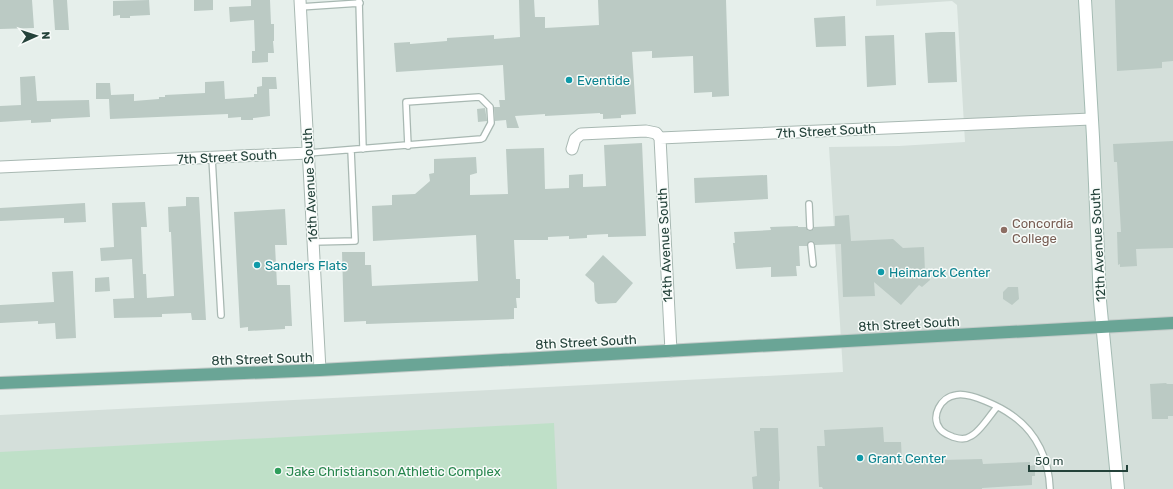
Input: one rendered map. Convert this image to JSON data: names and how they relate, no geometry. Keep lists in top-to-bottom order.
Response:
{
  "streets": {
    "main road": ["8th Street South"],
    "street": [
      "7th Street South",
      "16th Avenue South",
      "14th Avenue South",
      "12th Avenue South"
    ]
  },
  "crossings": [
    ["7th Street South", "16th Avenue South"],
    ["7th Street South", "14th Avenue South"],
    ["7th Street South", "12th Avenue South"],
    ["16th Avenue South", "8th Street South"],
    ["14th Avenue South", "8th Street South"],
    ["12th Avenue South", "8th Street South"]
  ],
  "places": [
    "Eventide",
    "Concordia College",
    "Sanders Flats",
    "Heimarck Center",
    "Grant Center",
    "Jake Christianson Athletic Complex"
  ],
  "scale_bar": "50 m",
  "north": "right"
}
